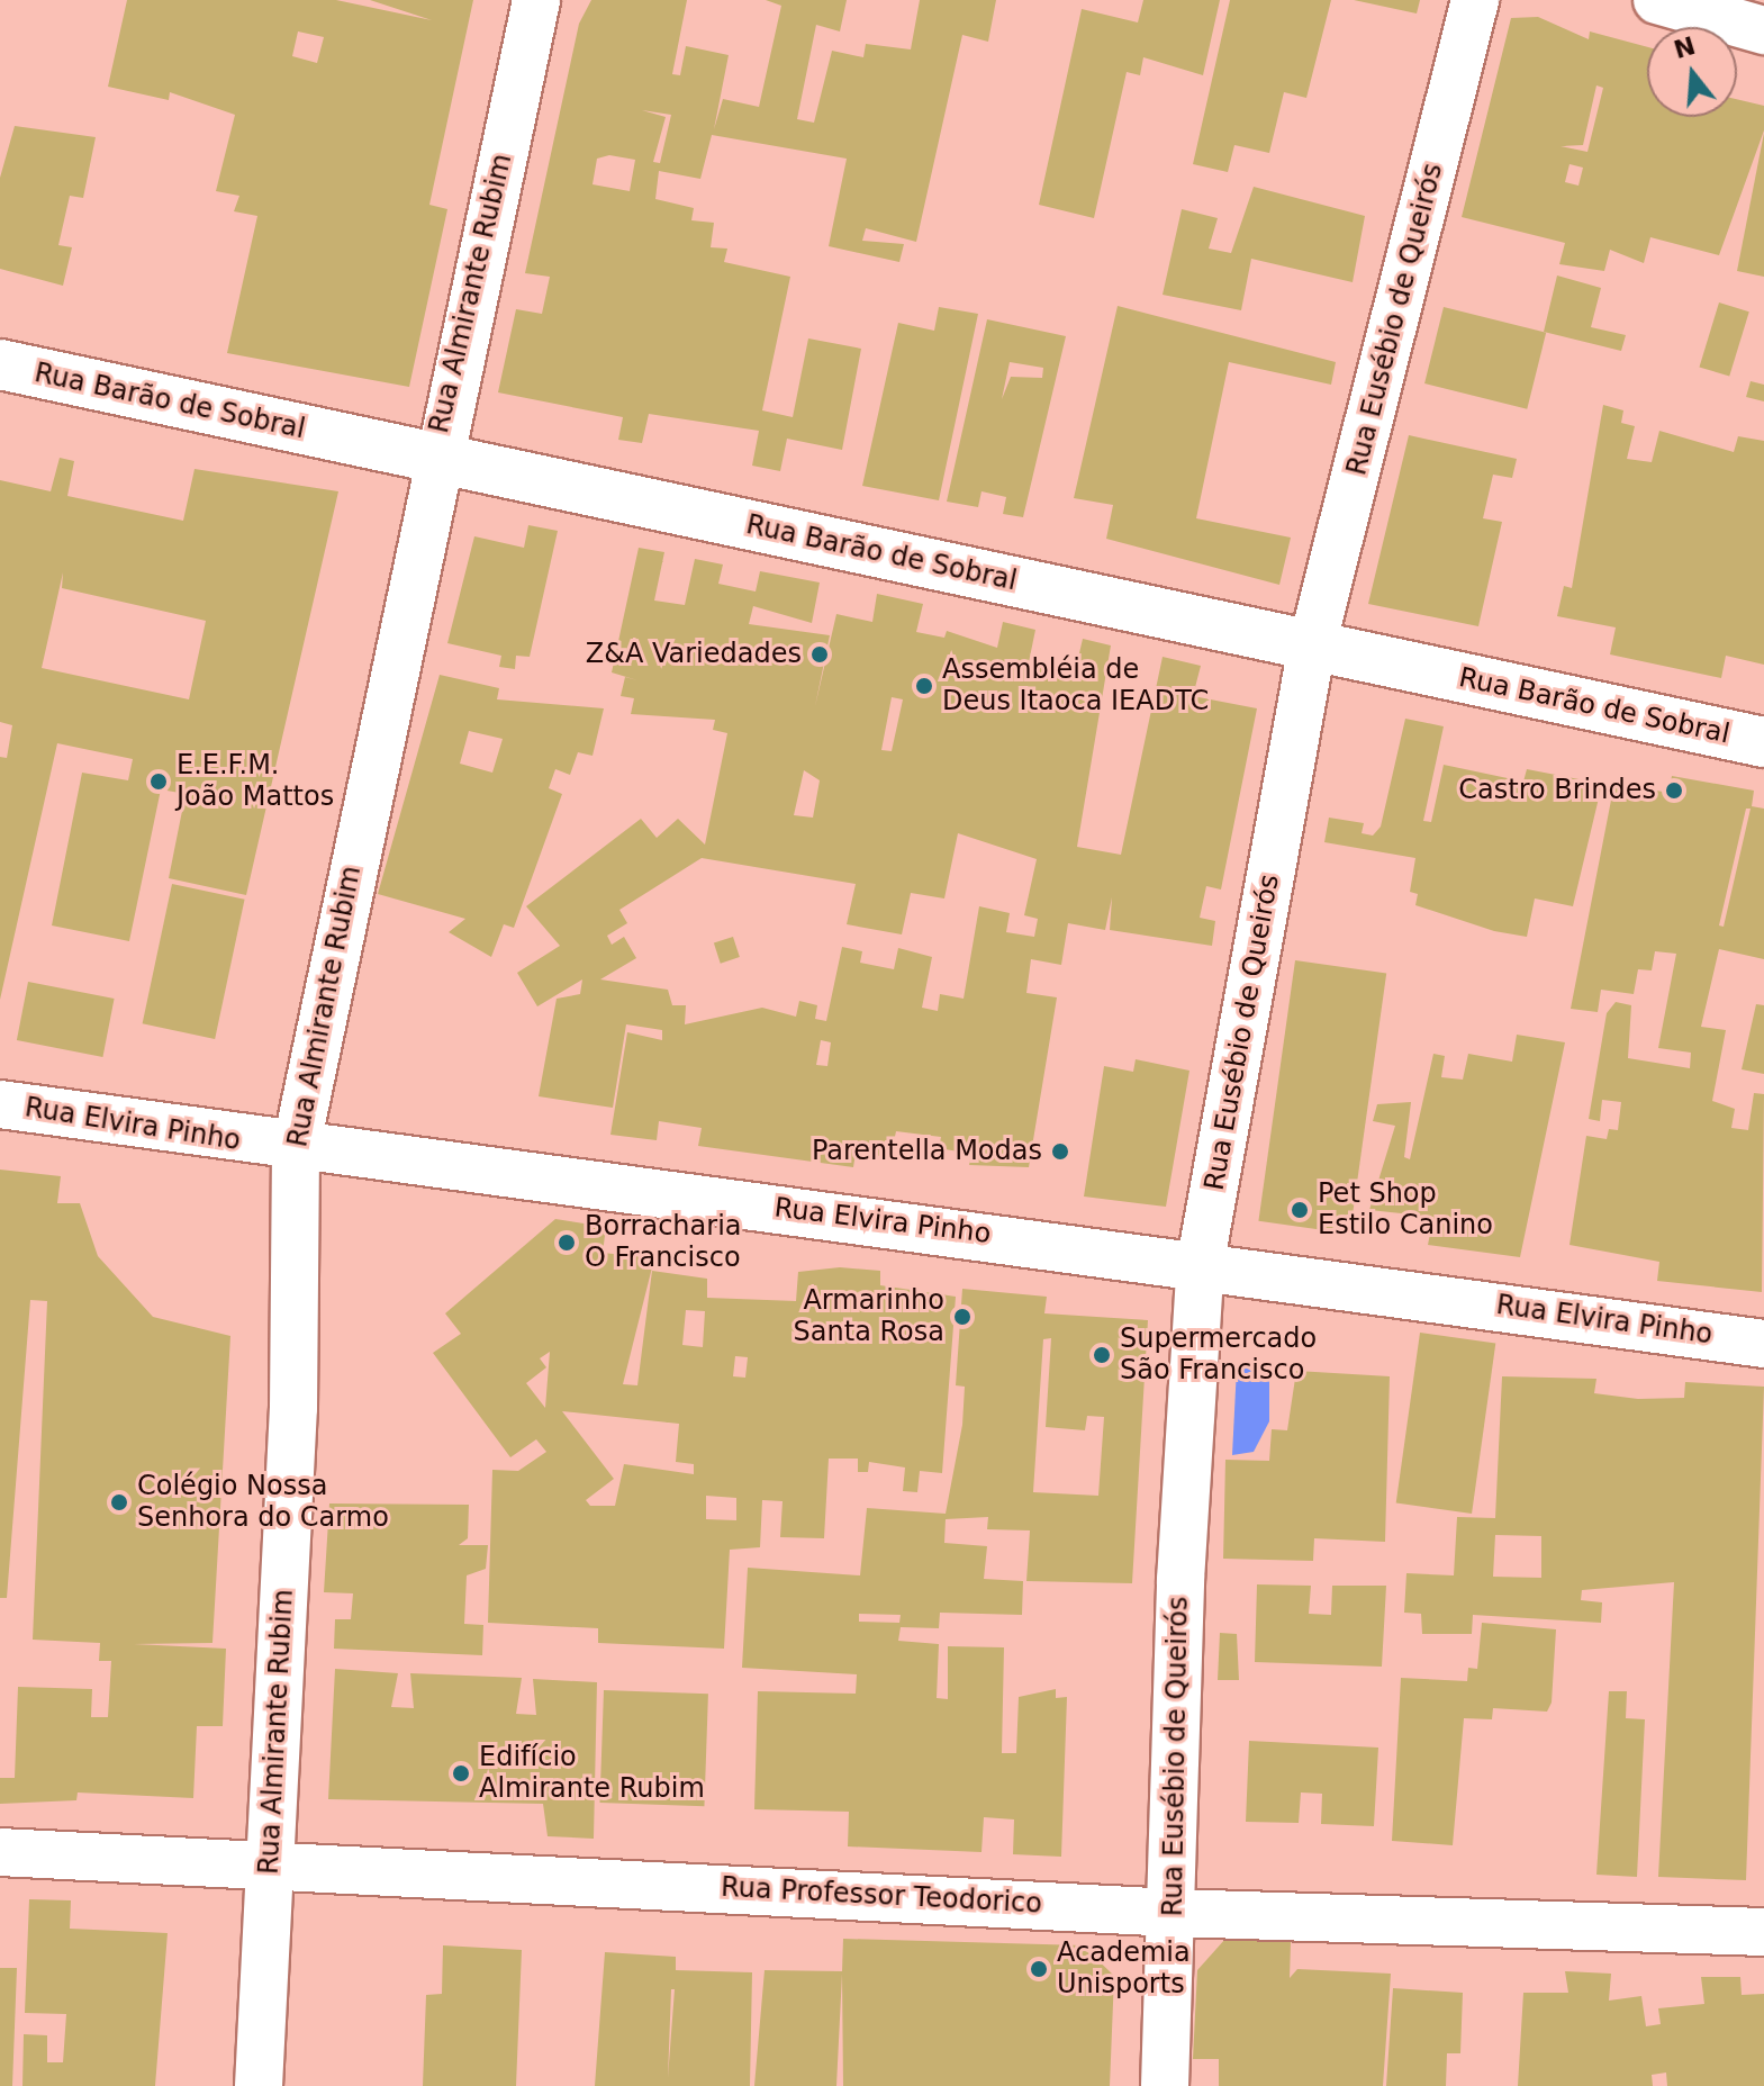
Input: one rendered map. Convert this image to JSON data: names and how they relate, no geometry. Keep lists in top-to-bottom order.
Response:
{
  "streets": {
    "main road": ["Rua Barão de Sobral"],
    "street": [
      "Rua Almirante Rubim",
      "Rua Eusébio de Queirós",
      "Rua Elvira Pinho",
      "Rua Professor Teodorico"
    ]
  },
  "crossings": [
    ["Rua Almirante Rubim", "Rua Barão de Sobral"],
    ["Rua Almirante Rubim", "Rua Elvira Pinho"],
    ["Rua Almirante Rubim", "Rua Professor Teodorico"],
    ["Rua Eusébio de Queirós", "Rua Barão de Sobral"],
    ["Rua Eusébio de Queirós", "Rua Elvira Pinho"],
    ["Rua Eusébio de Queirós", "Rua Professor Teodorico"]
  ],
  "places": [
    "Z&A Variedades",
    "Assembléia de Deus Itaoca IEADTC",
    "E.E.F.M. João Mattos",
    "Castro Brindes",
    "Parentella Modas",
    "Pet Shop Estilo Canino",
    "Borracharia O Francisco",
    "Armarinho Santa Rosa",
    "Supermercado São Francisco",
    "Colégio Nossa Senhora do Carmo",
    "Edifício Almirante Rubim",
    "Academia Unisports"
  ],
  "north": "top"
}
